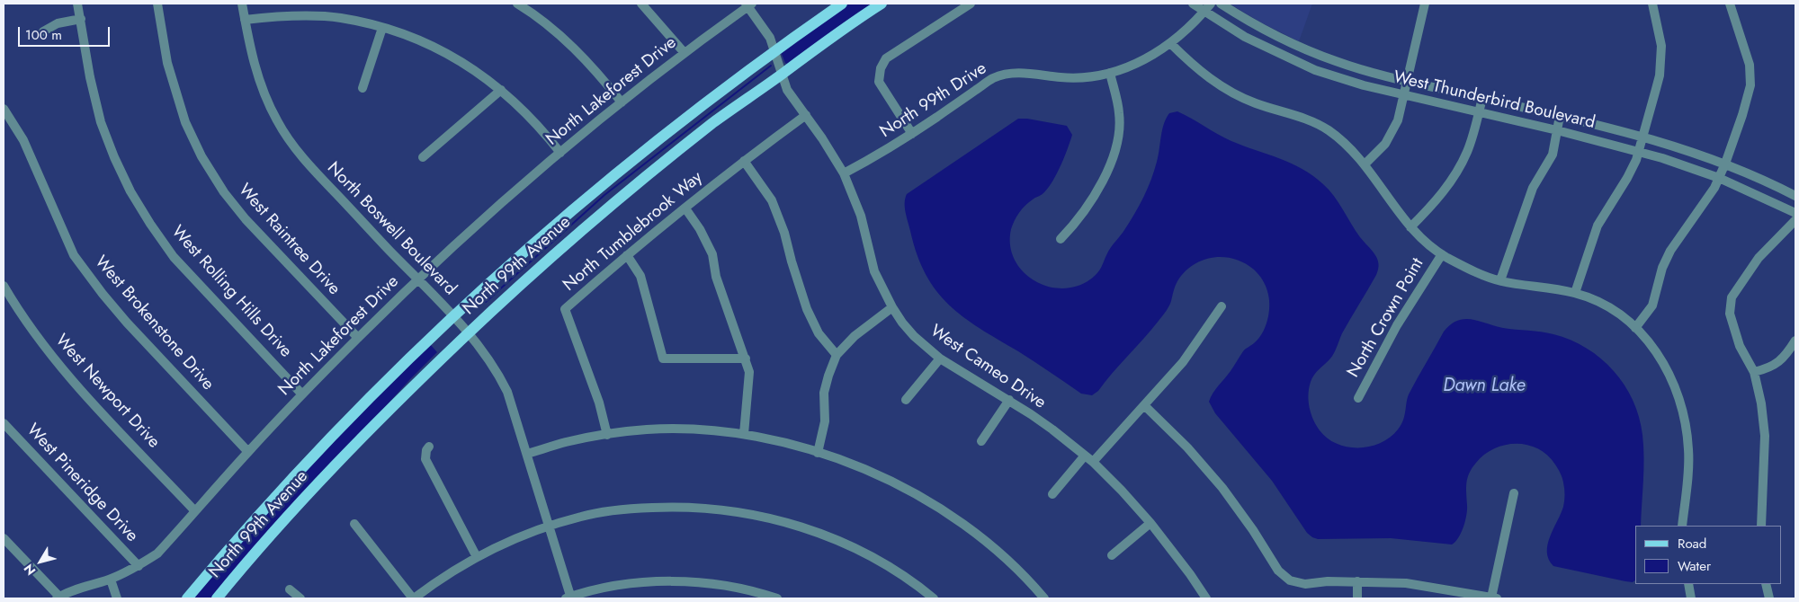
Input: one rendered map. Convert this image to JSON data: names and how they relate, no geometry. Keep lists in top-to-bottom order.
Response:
{
  "streets": {
    "main road": ["North 99th Avenue"],
    "street": [
      "North Lakeforest Drive",
      "North 99th Drive",
      "West Thunderbird Boulevard",
      "North Boswell Boulevard",
      "North Tumblebrook Way",
      "West Raintree Drive",
      "West Rolling Hills Drive",
      "North Crown Point",
      "West Brokenstone Drive",
      "West Cameo Drive",
      "West Newport Drive",
      "West Pineridge Drive"
    ]
  },
  "crossings": [
    ["North Lakeforest Drive", "North Boswell Boulevard"],
    ["North Lakeforest Drive", "West Raintree Drive"],
    ["North Lakeforest Drive", "West Rolling Hills Drive"],
    ["North Lakeforest Drive", "West Brokenstone Drive"],
    ["North Lakeforest Drive", "West Cameo Drive"],
    ["North Lakeforest Drive", "West Newport Drive"],
    ["North Lakeforest Drive", "West Pineridge Drive"],
    ["North 99th Drive", "West Thunderbird Boulevard"],
    ["North 99th Drive", "West Cameo Drive"],
    ["North Boswell Boulevard", "North 99th Avenue"],
    ["North Tumblebrook Way", "West Cameo Drive"],
    ["North 99th Avenue", "West Cameo Drive"]
  ],
  "water": ["Dawn Lake"],
  "legend": ["Road", "Water"],
  "scale_bar": "100 m",
  "north": "bottom left"
}
